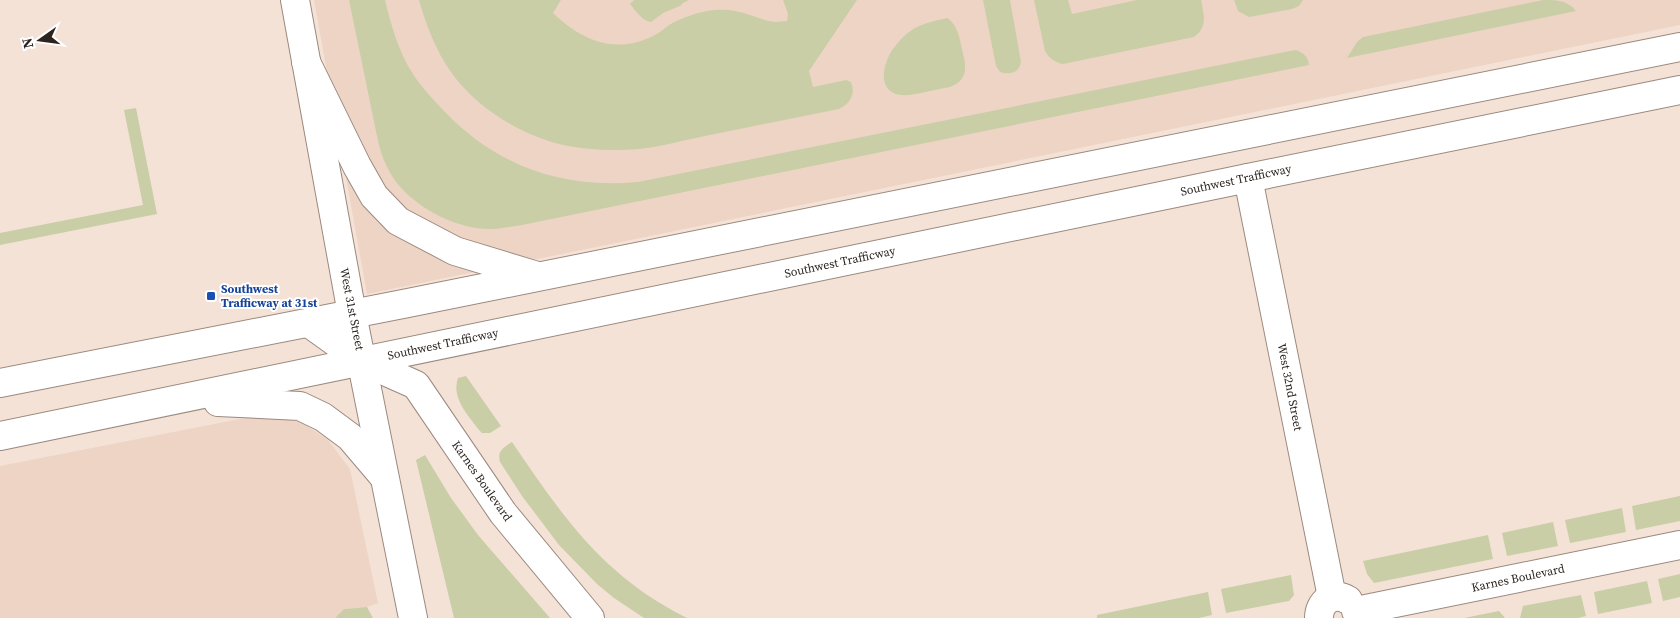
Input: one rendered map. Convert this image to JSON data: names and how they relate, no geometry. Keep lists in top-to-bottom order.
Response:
{
  "streets": {
    "main road": [
      "Southwest Trafficway",
      "West 31st Street",
      "West 32nd Street",
      "Karnes Boulevard"
    ]
  },
  "crossings": [
    ["Southwest Trafficway", "West 31st Street"],
    ["Southwest Trafficway", "West 32nd Street"],
    ["Southwest Trafficway", "Karnes Boulevard"],
    ["West 31st Street", "Karnes Boulevard"]
  ],
  "places": {
    "transit": ["Southwest Trafficway at 31st"]
  },
  "north": "left"
}
